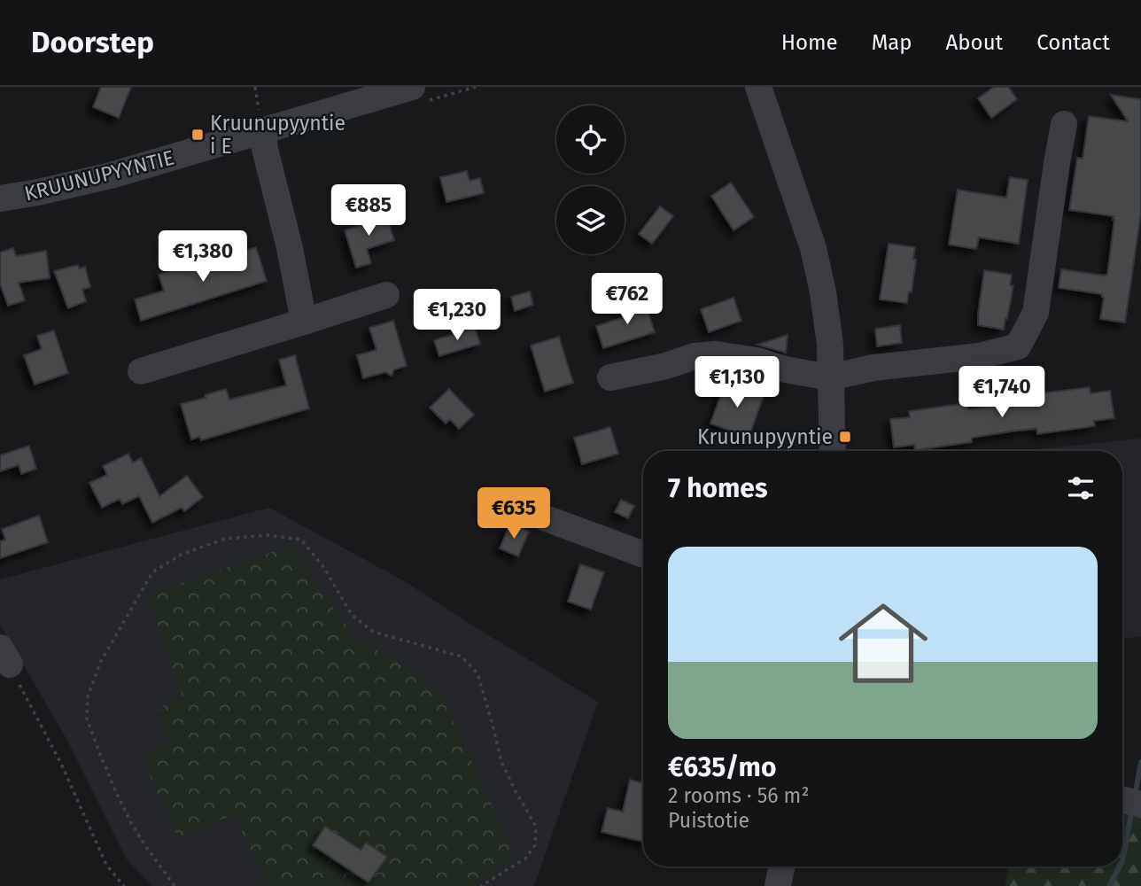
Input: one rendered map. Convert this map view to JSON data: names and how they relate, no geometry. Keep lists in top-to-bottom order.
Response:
{
  "streets": {
    "street": ["KRUUNUPYYNTIE"]
  },
  "places": {
    "transit": ["Kruunupyyntie i E", "Kruunupyyntie"]
  },
  "page": {
    "header": "Doorstep",
    "nav": [
      "Home",
      "Map",
      "About",
      "Contact"
    ],
    "price": [
      "€885",
      "€1,380",
      "€762",
      "€1,230",
      "€1,130",
      "€1,740",
      "€635"
    ],
    "heading": "7 homes",
    "list": [
      {
        "name": "€635/mo",
        "note": "2 rooms · 56 m² · Puistotie"
      }
    ]
  }
}
